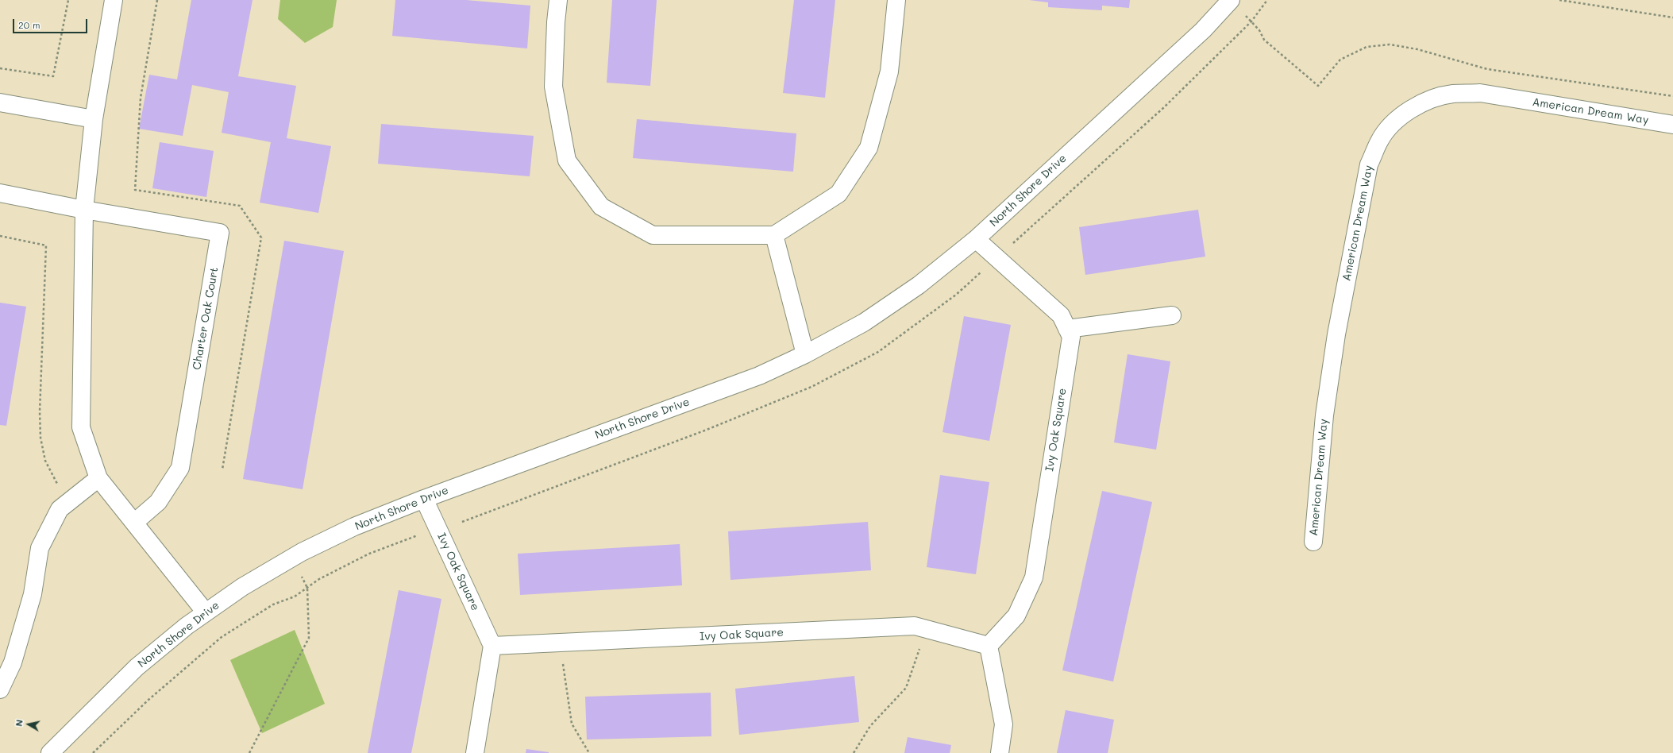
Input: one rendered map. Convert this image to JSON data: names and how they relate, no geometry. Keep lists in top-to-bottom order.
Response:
{
  "streets": {
    "street": [
      "American Dream Way",
      "North Shore Drive",
      "Charter Oak Court",
      "Ivy Oak Square"
    ]
  },
  "crossings": [
    ["North Shore Drive", "Ivy Oak Square"]
  ],
  "scale_bar": "20 m",
  "north": "left"
}
